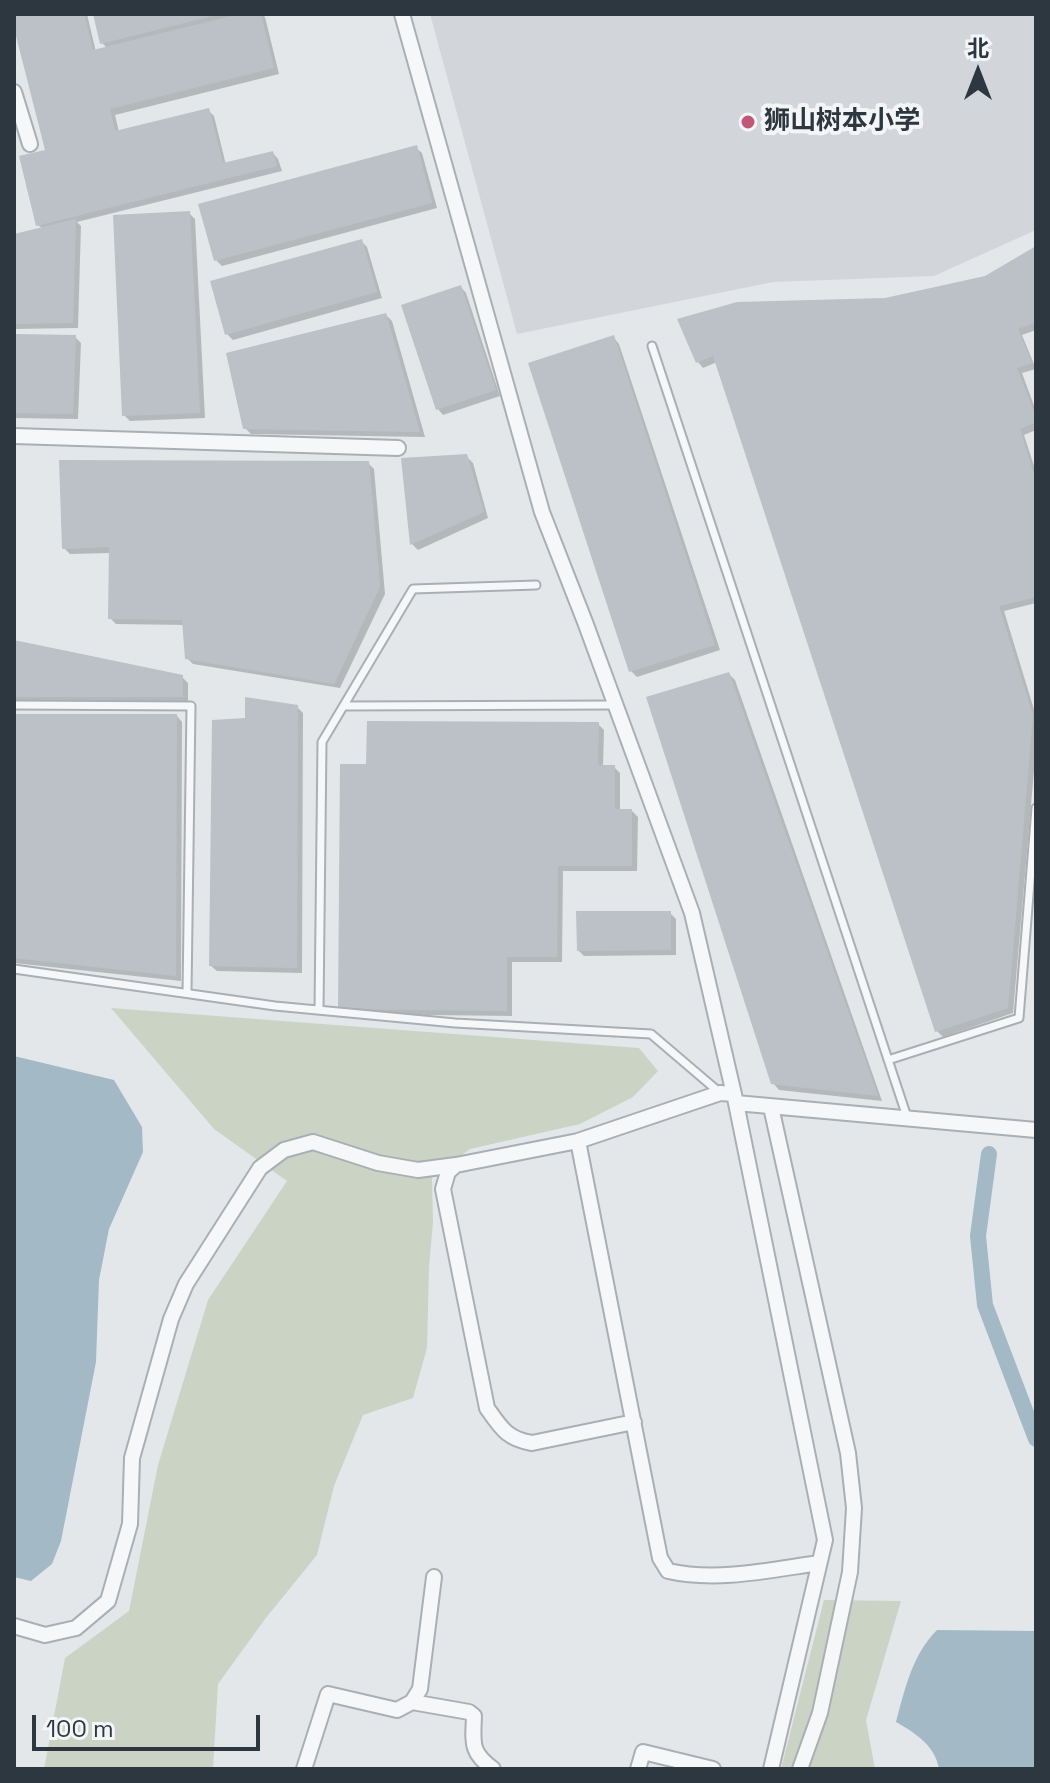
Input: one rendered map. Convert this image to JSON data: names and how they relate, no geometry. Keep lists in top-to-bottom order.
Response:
{
  "places": ["狮山树本小学"],
  "scale_bar": "100 m",
  "north": "top"
}
